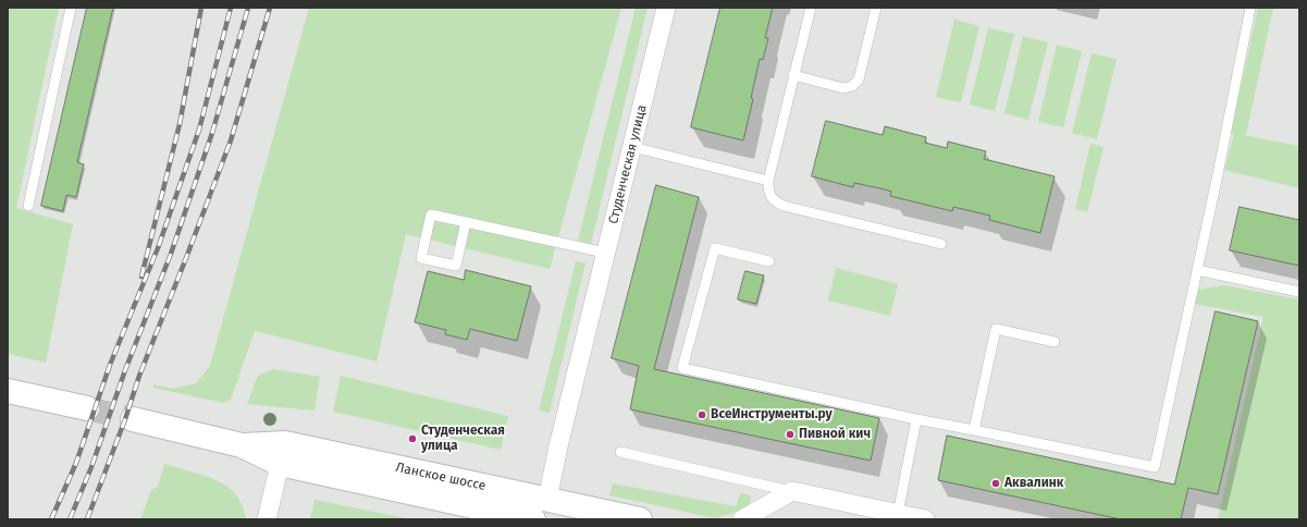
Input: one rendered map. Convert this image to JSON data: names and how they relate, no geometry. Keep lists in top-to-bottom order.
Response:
{
  "streets": {
    "main road": ["Ланское шоссе"],
    "street": ["Студенческая улица"]
  },
  "crossings": [
    ["Студенческая улица", "Ланское шоссе"]
  ],
  "places": [
    "ВсеИнструменты.ру",
    "Пивной кич",
    "Студенческая улица",
    "Аквалинк"
  ]
}
